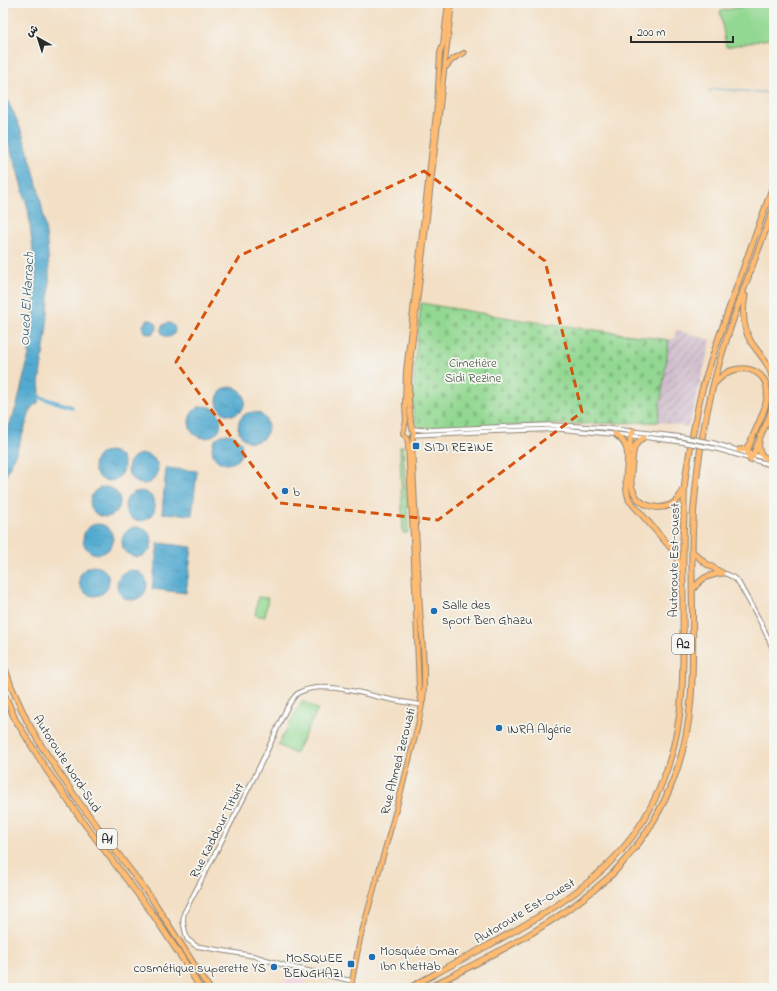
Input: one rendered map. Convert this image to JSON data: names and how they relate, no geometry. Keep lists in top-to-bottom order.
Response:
{
  "streets": {
    "highway": [
      "Autoroute Est-Ouest",
      "A2",
      "Autoroute Nord-Sud",
      "A1"
    ],
    "main road": ["Rue Ahmed Zerouati"],
    "street": ["Rue Kaddour Titbirt"]
  },
  "crossings": [
    ["Rue Ahmed Zerouati", "Rue Kaddour Titbirt"]
  ],
  "water": ["Oued El Harrach"],
  "parks": ["Cimetière Sidi Rezine"],
  "places": {
    "transit": ["SIDI REZINE", "MOSQUEE BENGHAZI"],
    "other": [
      "b",
      "Salle des sport Ben Ghazu",
      "INRA Algérie",
      "Mosquée Omar Ibn Khettab",
      "cosmétique superette YS"
    ]
  },
  "scale_bar": "200 m",
  "north": "top left"
}
